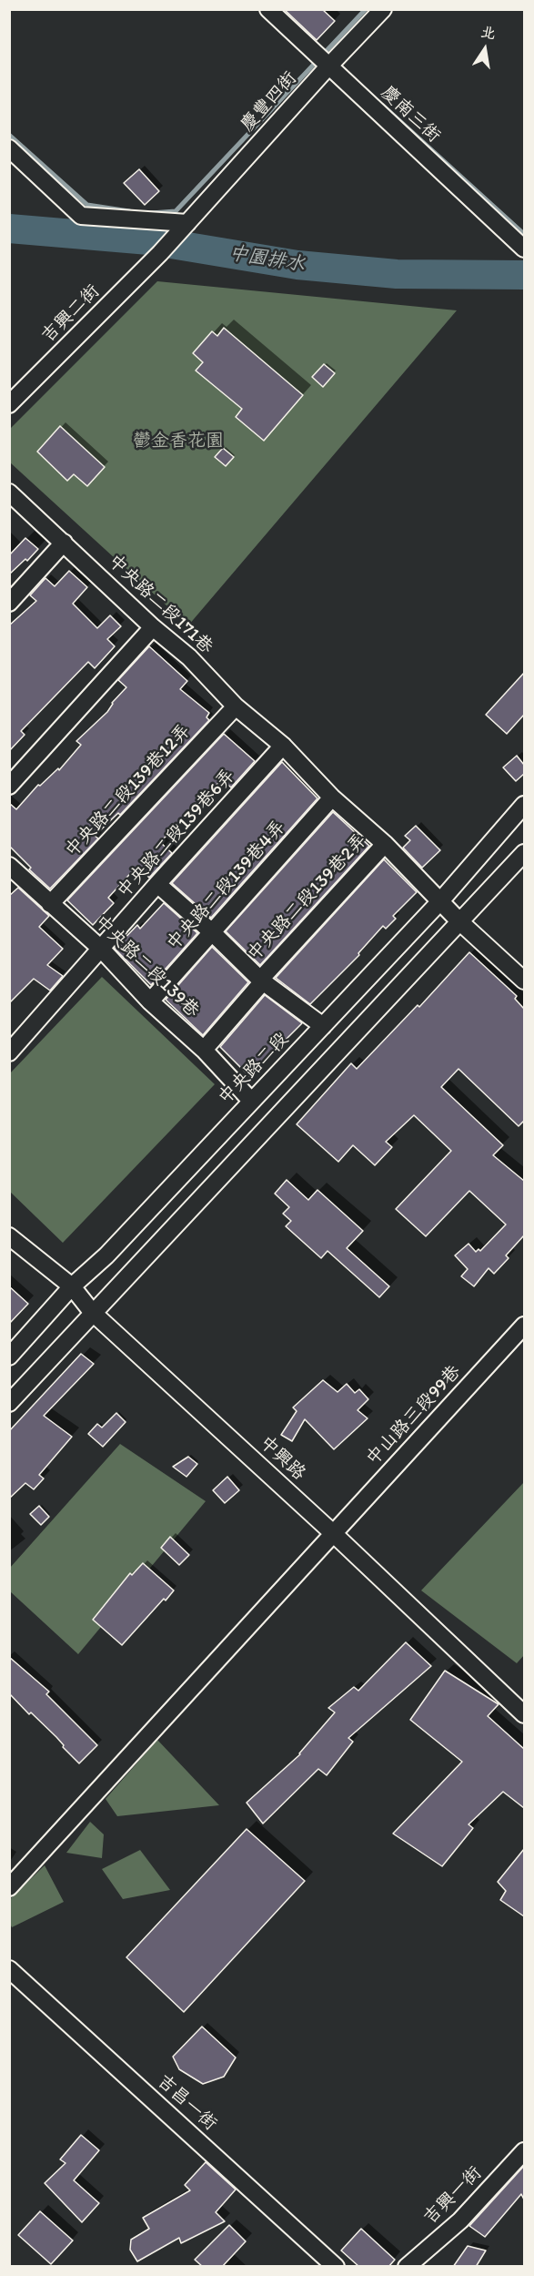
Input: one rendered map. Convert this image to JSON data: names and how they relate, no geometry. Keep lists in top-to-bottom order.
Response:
{
  "streets": {
    "street": [
      "慶豐四街",
      "慶南三街",
      "吉興二街",
      "中央路二段171巷",
      "中央路二段139巷12弄",
      "中央路二段139巷6弄",
      "中央路二段139巷4弄",
      "中央路二段139巷2弄",
      "中央路二段139巷",
      "中央路二段",
      "中山路三段99巷",
      "中興路",
      "吉昌一街",
      "吉興一街"
    ]
  },
  "crossings": [
    ["慶豐四街", "慶南三街"],
    ["慶豐四街", "吉興二街"],
    ["中央路二段171巷", "中央路二段139巷12弄"],
    ["中央路二段171巷", "中央路二段139巷6弄"],
    ["中央路二段171巷", "中央路二段139巷4弄"],
    ["中央路二段171巷", "中央路二段139巷2弄"],
    ["中央路二段171巷", "中央路二段"],
    ["中央路二段139巷12弄", "中央路二段139巷"],
    ["中央路二段139巷6弄", "中央路二段139巷"],
    ["中央路二段139巷4弄", "中央路二段139巷"],
    ["中央路二段139巷2弄", "中央路二段139巷"],
    ["中央路二段139巷", "中央路二段"],
    ["中央路二段", "中興路"],
    ["中山路三段99巷", "中興路"]
  ],
  "water": ["中園排水"],
  "parks": ["鬱金香花園"],
  "north": "top"
}
